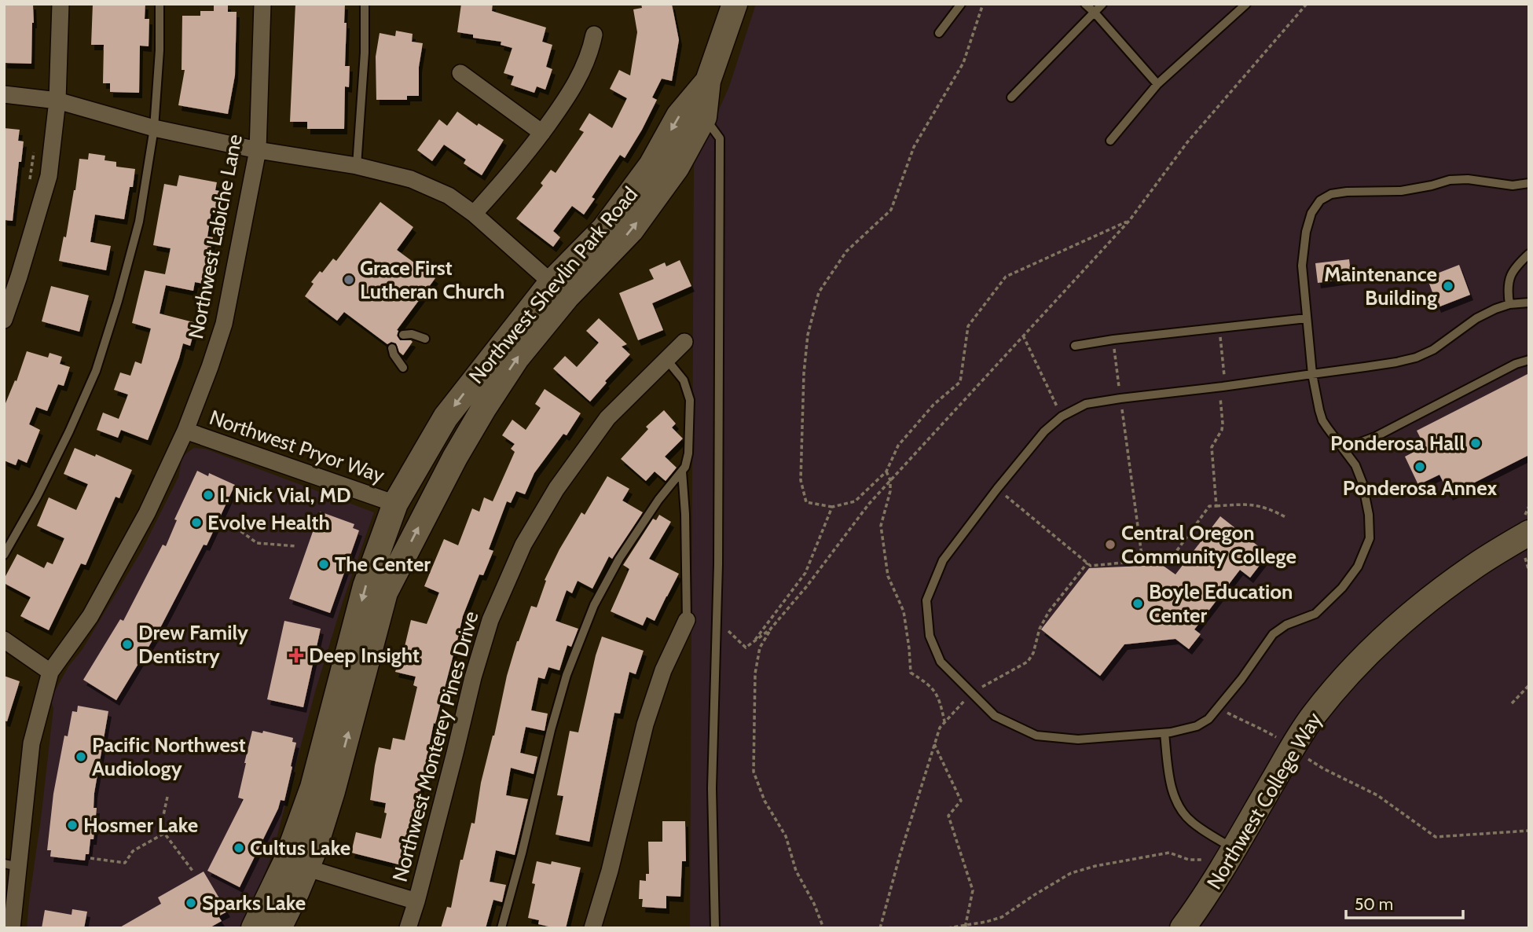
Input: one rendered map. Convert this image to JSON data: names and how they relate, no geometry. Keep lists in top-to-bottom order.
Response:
{
  "streets": {
    "main road": ["Northwest Shevlin Park Road", "Northwest College Way"],
    "street": ["Northwest Labiche Lane", "Northwest Pryor Way", "Northwest Monterey Pines Drive"]
  },
  "crossings": [
    ["Northwest Labiche Lane", "Northwest Pryor Way"],
    ["Northwest Shevlin Park Road", "Northwest Pryor Way"]
  ],
  "places": {
    "other": [
      "Grace First Lutheran Church",
      "Maintenance Building",
      "Ponderosa Hall",
      "Ponderosa Annex",
      "I. Nick Vial, MD",
      "Evolve Health",
      "Central Oregon Community College",
      "The Center",
      "Boyle Education Center",
      "Drew Family Dentistry",
      "Pacific Northwest Audiology",
      "Hosmer Lake",
      "Cultus Lake",
      "Sparks Lake"
    ],
    "health": ["Deep Insight"]
  },
  "scale_bar": "50 m"
}
